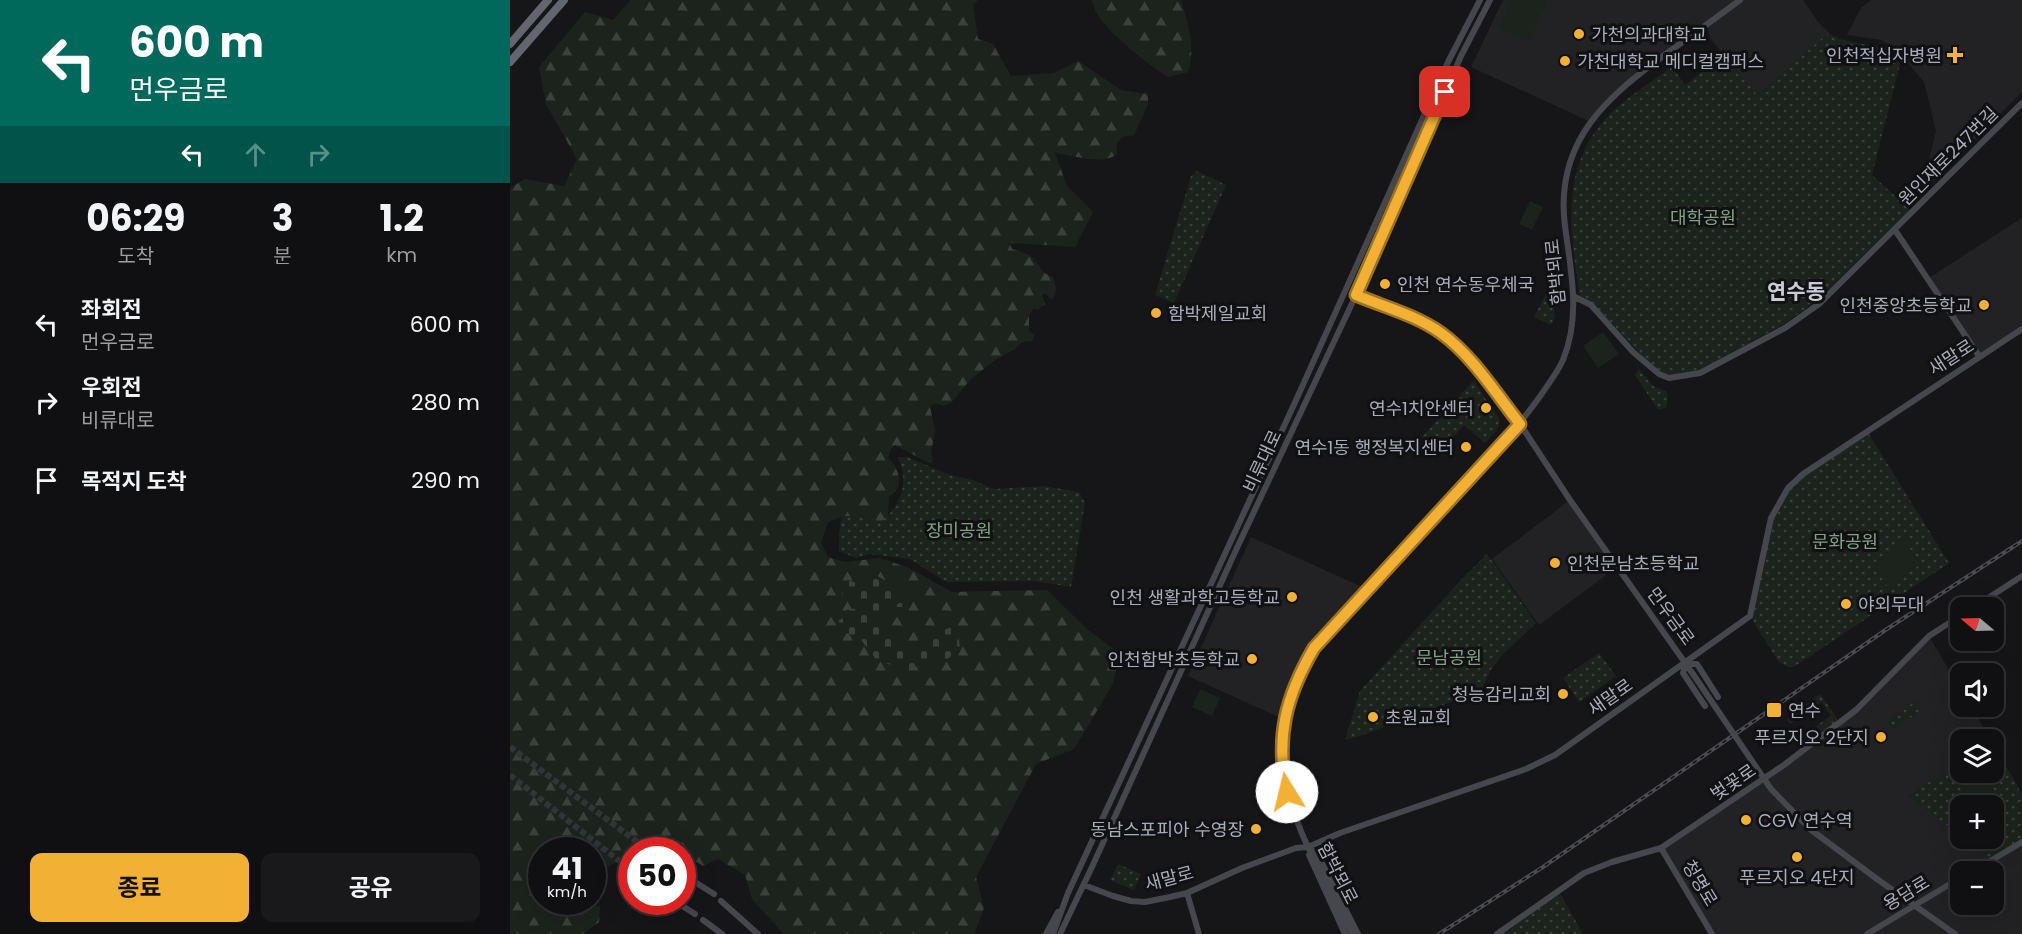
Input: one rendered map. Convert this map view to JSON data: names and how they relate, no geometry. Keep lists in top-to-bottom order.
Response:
{
  "streets": {
    "main road": [
      "원인재로247번길",
      "함박뫼로",
      "새말로",
      "비류대로",
      "먼우금로",
      "벚꽃로",
      "청명로",
      "용담로"
    ]
  },
  "crossings": [
    ["원인재로247번길", "함박뫼로"],
    ["함박뫼로", "새말로"],
    ["함박뫼로", "먼우금로"],
    ["새말로", "비류대로"],
    ["새말로", "먼우금로"],
    ["비류대로", "먼우금로"],
    ["먼우금로", "용담로"],
    ["벚꽃로", "청명로"]
  ],
  "districts": ["연수동"],
  "parks": [
    "대학공원",
    "장미공원",
    "문화공원",
    "문남공원"
  ],
  "places": {
    "other": [
      "가천의과대학교",
      "가천대학교 메디컬캠퍼스",
      "인천 연수동우체국",
      "인천중앙초등학교",
      "함박제일교회",
      "연수1치안센터",
      "연수1동 행정복지센터",
      "인천문남초등학교",
      "인천 생활과학고등학교",
      "야외무대",
      "인천함박초등학교",
      "청능감리교회",
      "초원교회",
      "푸르지오 2단지",
      "CGV 연수역",
      "동남스포피아 수영장",
      "푸르지오 4단지"
    ],
    "health": ["인천적십자병원"],
    "transit": ["연수"]
  },
  "north": "left",
  "page": {
    "turn": ["600 m", "먼우금로"],
    "eta": [
      "06:29",
      "도착",
      "3",
      "분",
      "1.2",
      "km"
    ],
    "list": [
      {
        "name": "좌회전",
        "note": "먼우금로",
        "value": "600 m"
      },
      {
        "name": "우회전",
        "note": "비류대로",
        "value": "280 m"
      },
      {
        "name": "목적지 도착",
        "value": "290 m"
      }
    ],
    "map_buttons": ["+", "−"],
    "speed": "41 km/h",
    "limit": "50",
    "buttons": ["종료", "공유"]
  }
}
